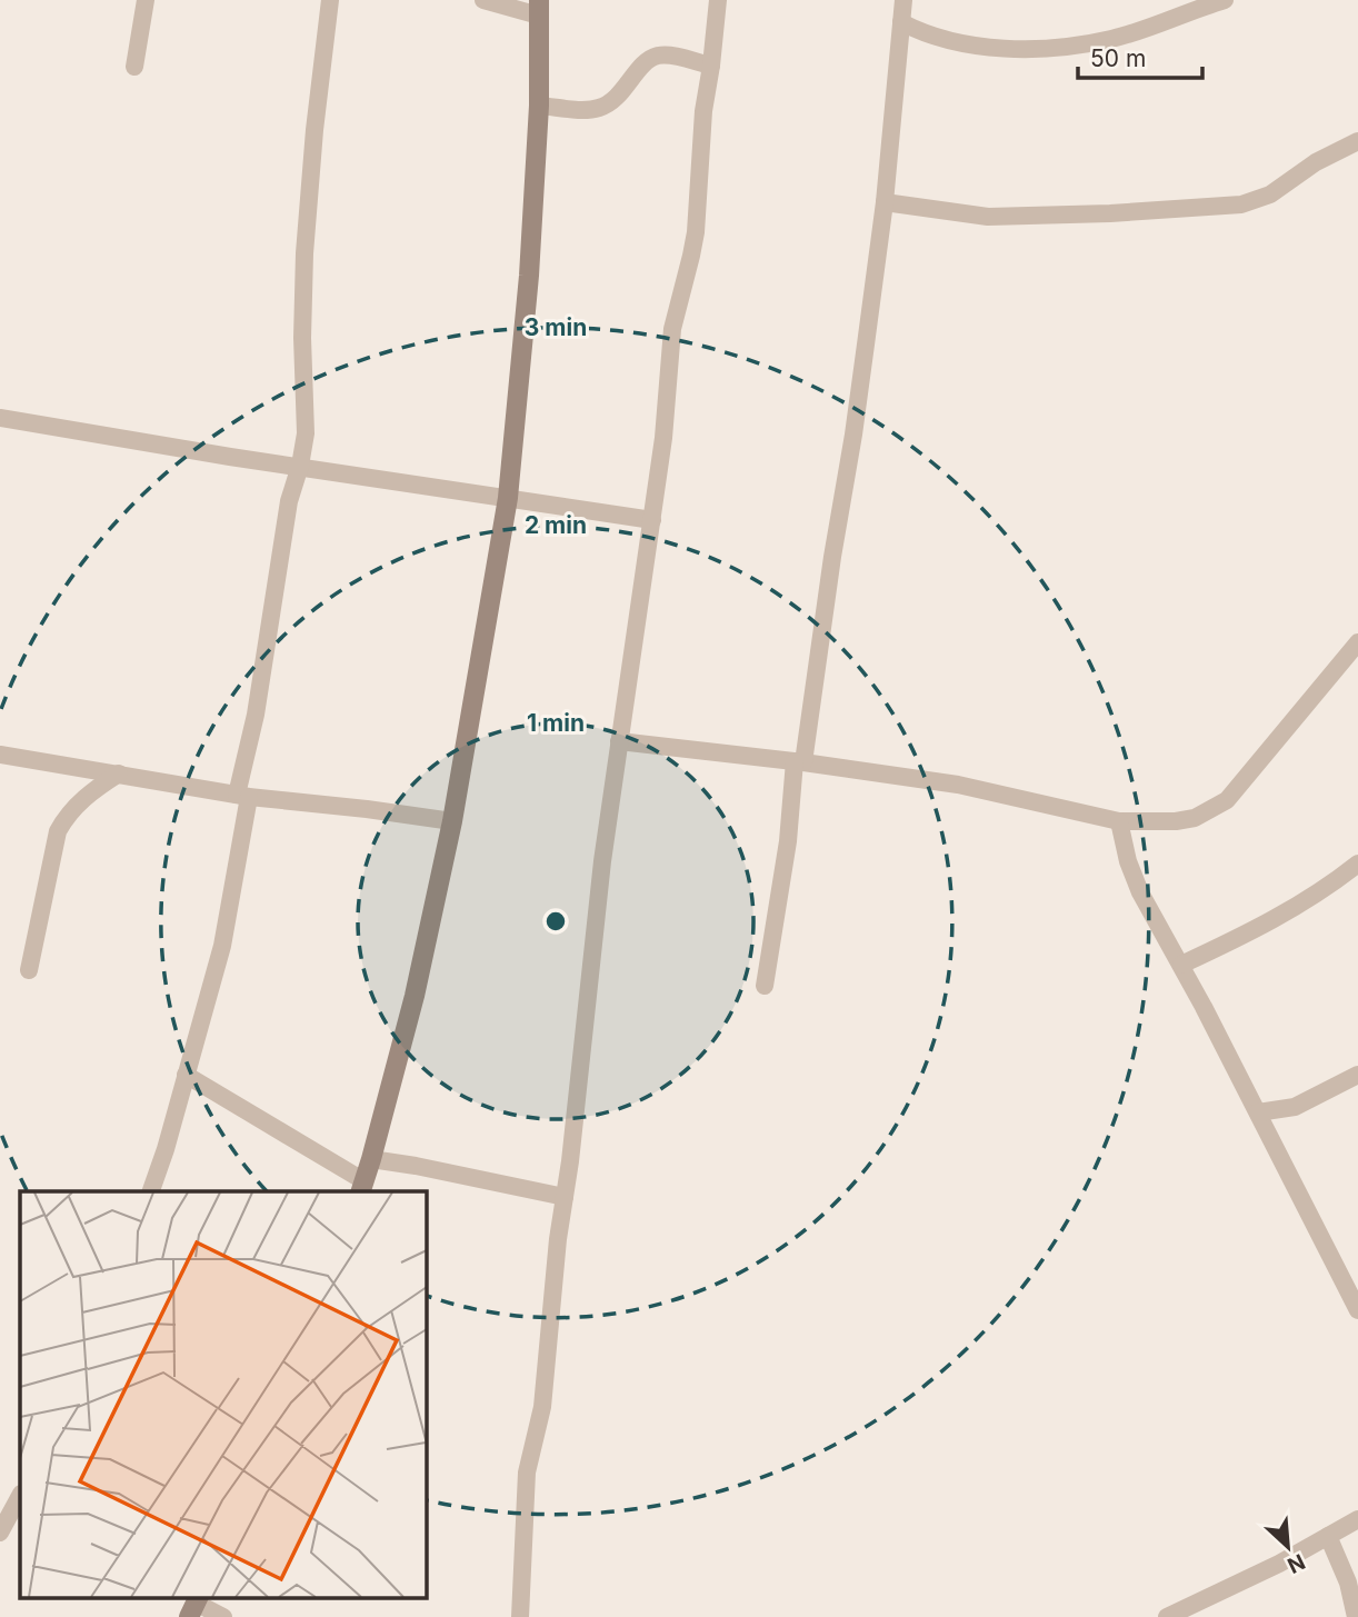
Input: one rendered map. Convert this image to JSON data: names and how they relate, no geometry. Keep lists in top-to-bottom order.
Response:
{
  "scale_bar": "50 m",
  "north": "bottom right",
  "rings": ["3 min", "2 min", "1 min"]
}
